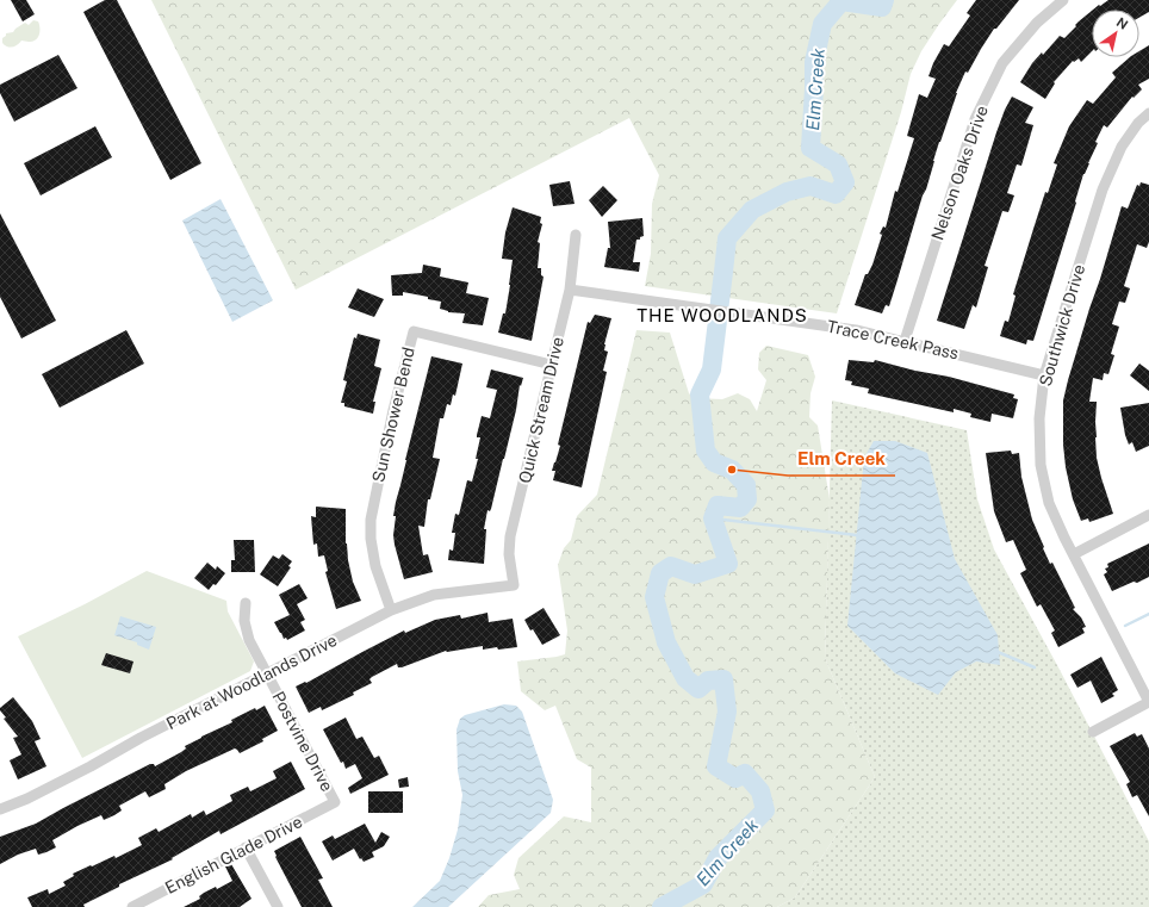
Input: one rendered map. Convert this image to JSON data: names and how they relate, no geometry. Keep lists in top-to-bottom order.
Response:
{
  "streets": {
    "street": [
      "Nelson Oaks Drive",
      "Southwick Drive",
      "Trace Creek Pass",
      "Quick Stream Drive",
      "Sun Shower Bend",
      "Park at Woodlands Drive",
      "Postvine Drive",
      "English Glade Drive"
    ]
  },
  "crossings": [
    ["Nelson Oaks Drive", "Trace Creek Pass"],
    ["Southwick Drive", "Trace Creek Pass"],
    ["Trace Creek Pass", "Quick Stream Drive"],
    ["Quick Stream Drive", "Sun Shower Bend"],
    ["Quick Stream Drive", "Park at Woodlands Drive"],
    ["Sun Shower Bend", "Park at Woodlands Drive"],
    ["Park at Woodlands Drive", "Postvine Drive"],
    ["Postvine Drive", "English Glade Drive"]
  ],
  "districts": ["THE WOODLANDS"],
  "water": ["Elm Creek"],
  "places": ["Elm Creek"],
  "north": "top right"
}
